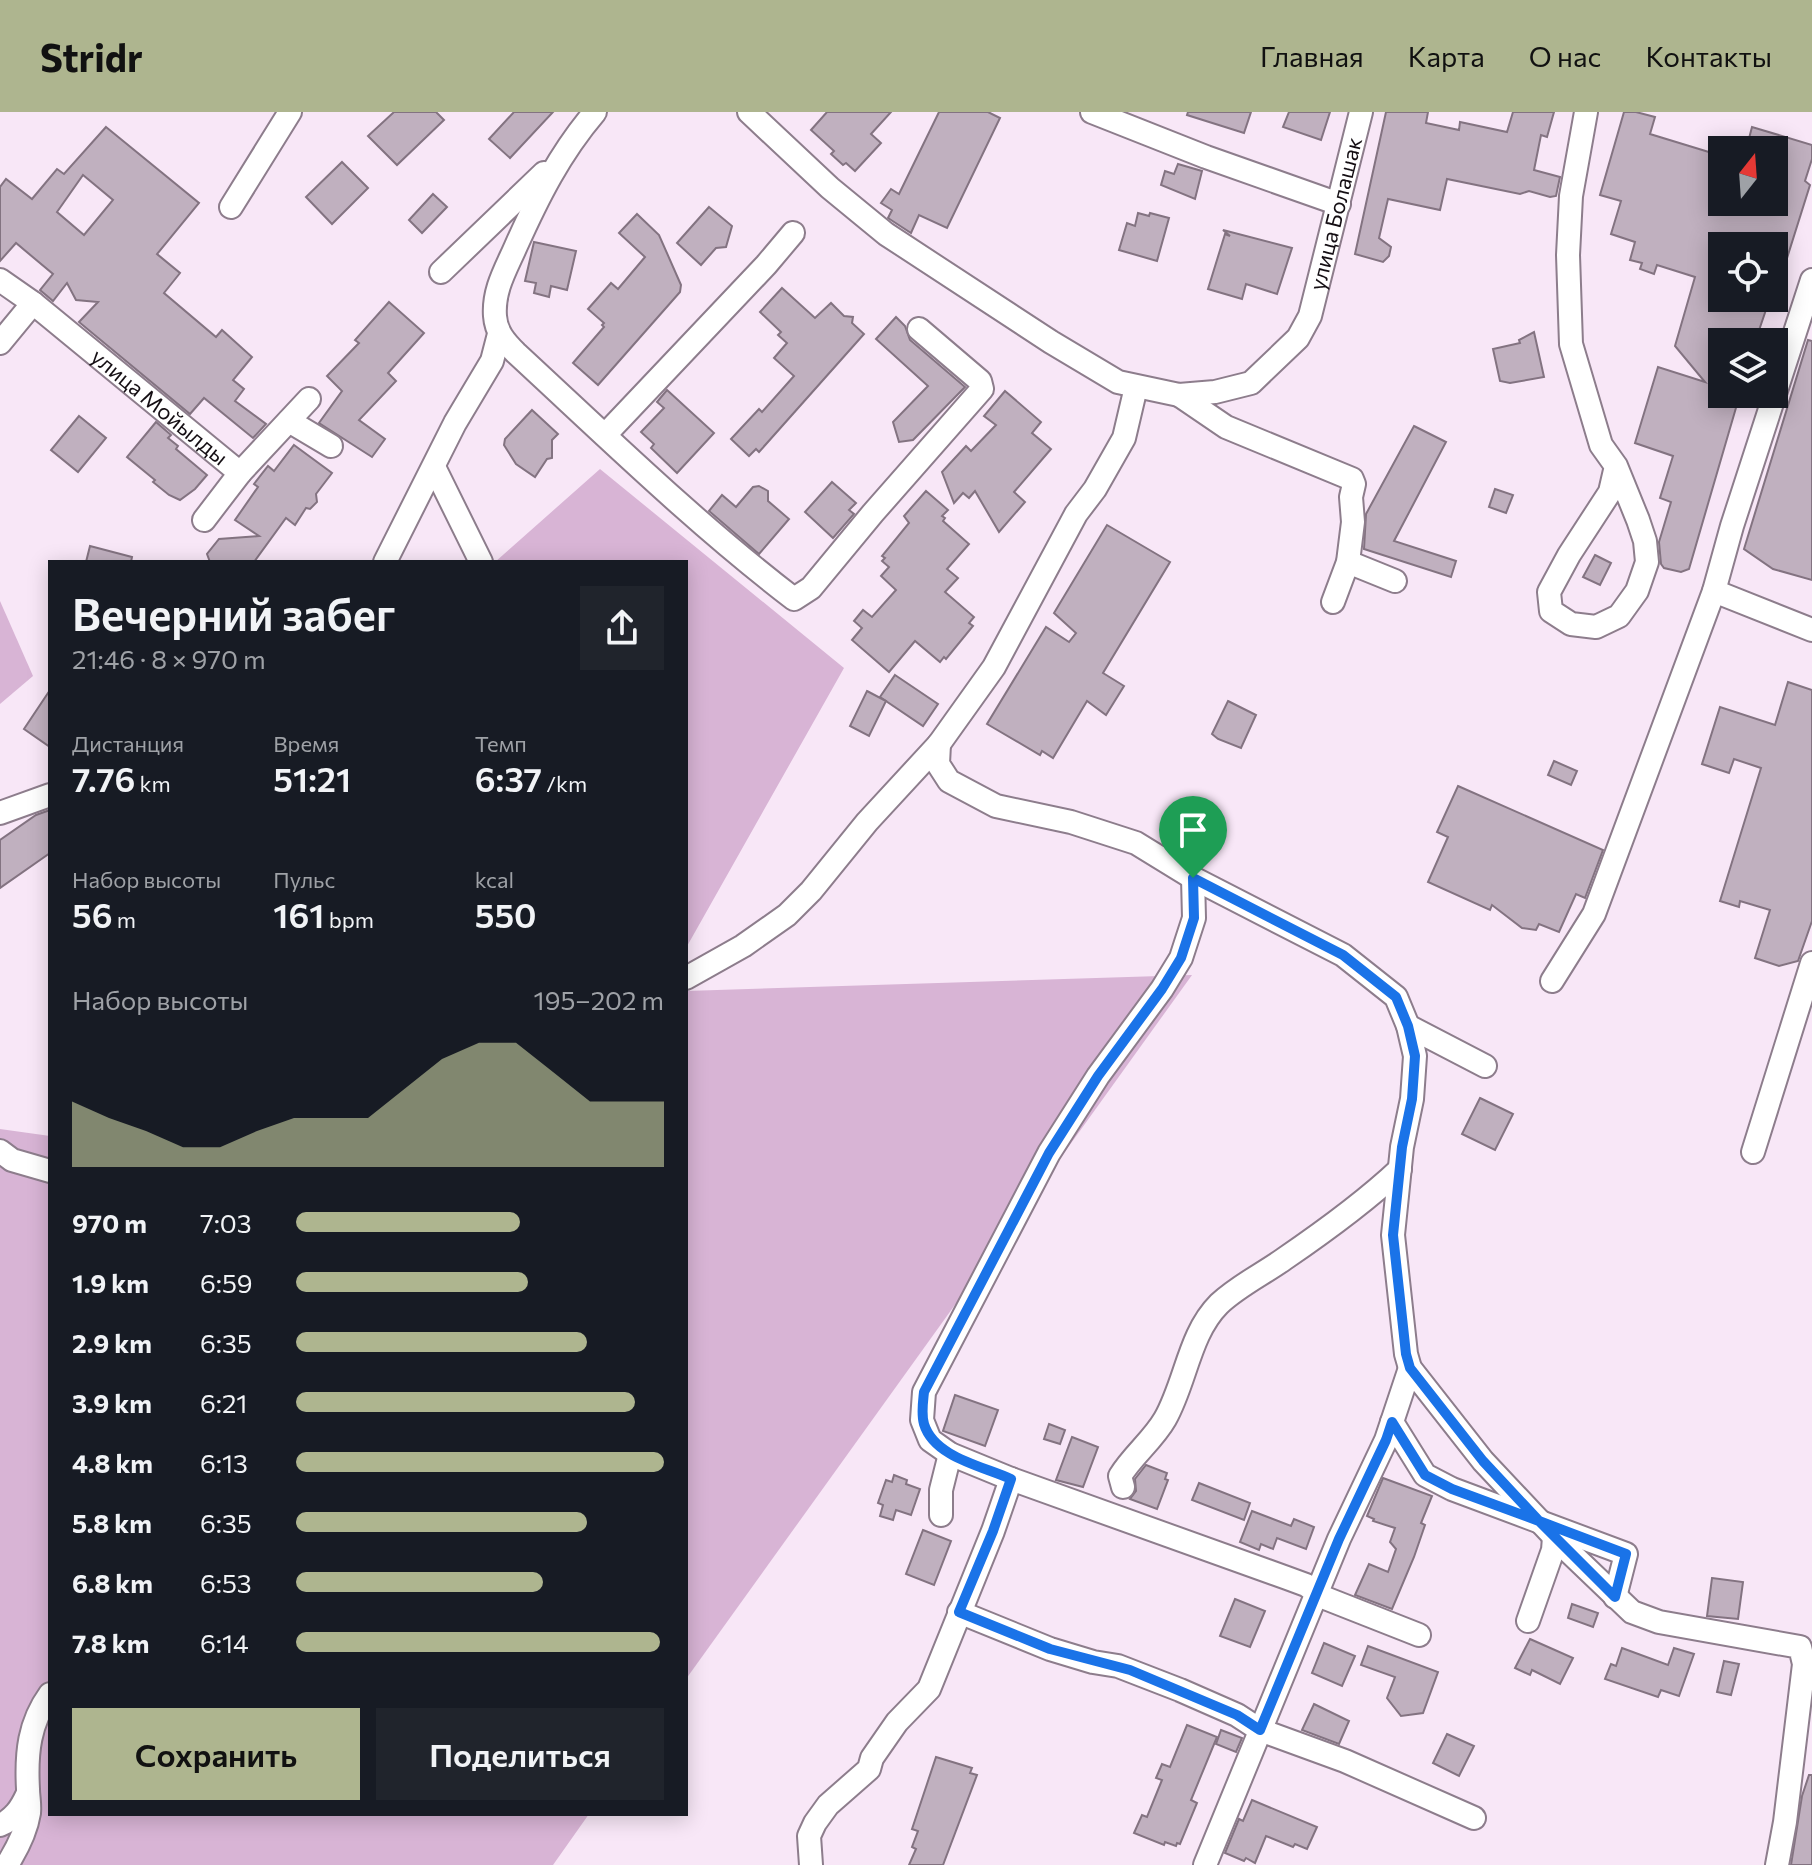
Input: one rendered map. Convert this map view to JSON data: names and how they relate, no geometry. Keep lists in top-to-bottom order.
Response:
{
  "streets": {
    "street": ["улица Болашак", "улица Мойылды"]
  },
  "north": "top",
  "page": {
    "header": "Stridr",
    "nav": [
      "Главная",
      "Карта",
      "О нас",
      "Контакты"
    ],
    "heading": ["Вечерний забег", "21:46 · 8 × 970 m"],
    "stats": [
      ["Дистанция", "7.76 km"],
      ["Время", "51:21"],
      ["Темп", "6:37 /km"],
      ["Набор высоты", "56 m"],
      ["Пульс", "161 bpm"],
      ["kcal", "550"]
    ],
    "chart": ["Набор высоты", "195–202 m"],
    "list": [
      {
        "name": "970 m",
        "note": "7:03"
      },
      {
        "name": "1.9 km",
        "note": "6:59"
      },
      {
        "name": "2.9 km",
        "note": "6:35"
      },
      {
        "name": "3.9 km",
        "note": "6:21"
      },
      {
        "name": "4.8 km",
        "note": "6:13"
      },
      {
        "name": "5.8 km",
        "note": "6:35"
      },
      {
        "name": "6.8 km",
        "note": "6:53"
      },
      {
        "name": "7.8 km",
        "note": "6:14"
      }
    ],
    "buttons": ["Сохранить", "Поделиться"]
  }
}
